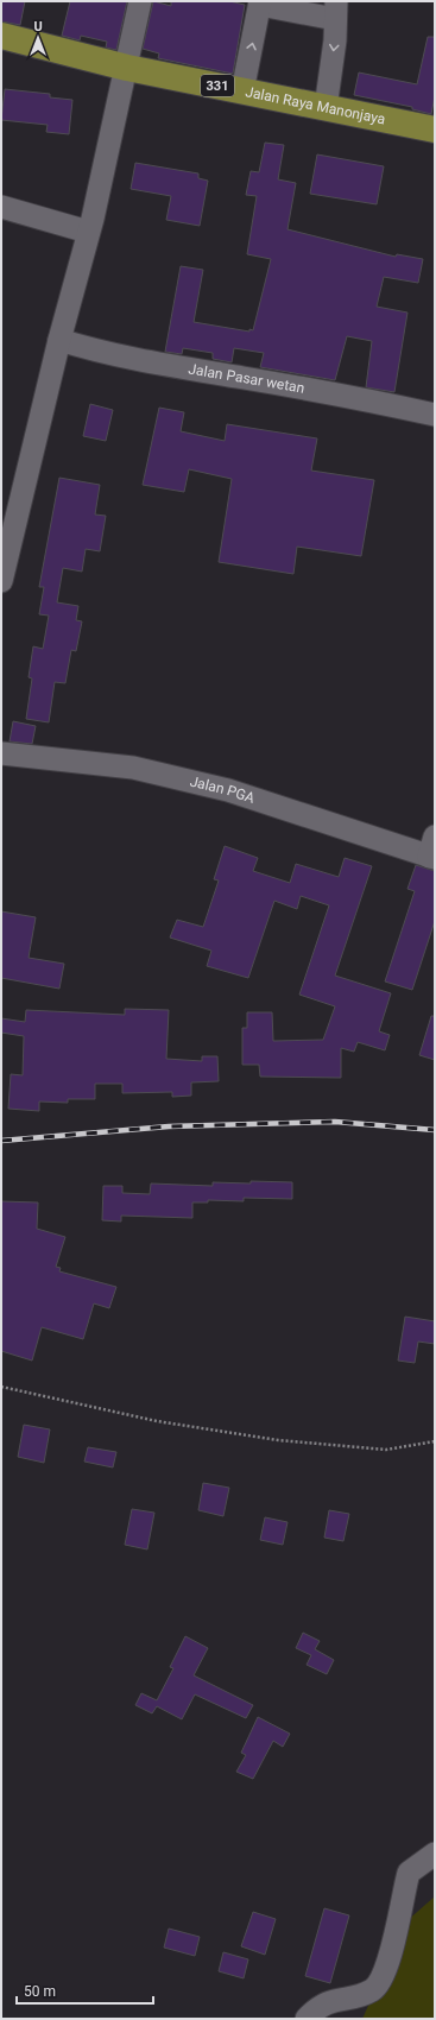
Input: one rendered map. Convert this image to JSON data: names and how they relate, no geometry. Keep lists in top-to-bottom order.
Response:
{
  "streets": {
    "main road": ["331", "Jalan Raya Manonjaya"],
    "street": ["Jalan Pasar wetan", "Jalan PGA"]
  },
  "scale_bar": "50 m",
  "north": "top"
}
